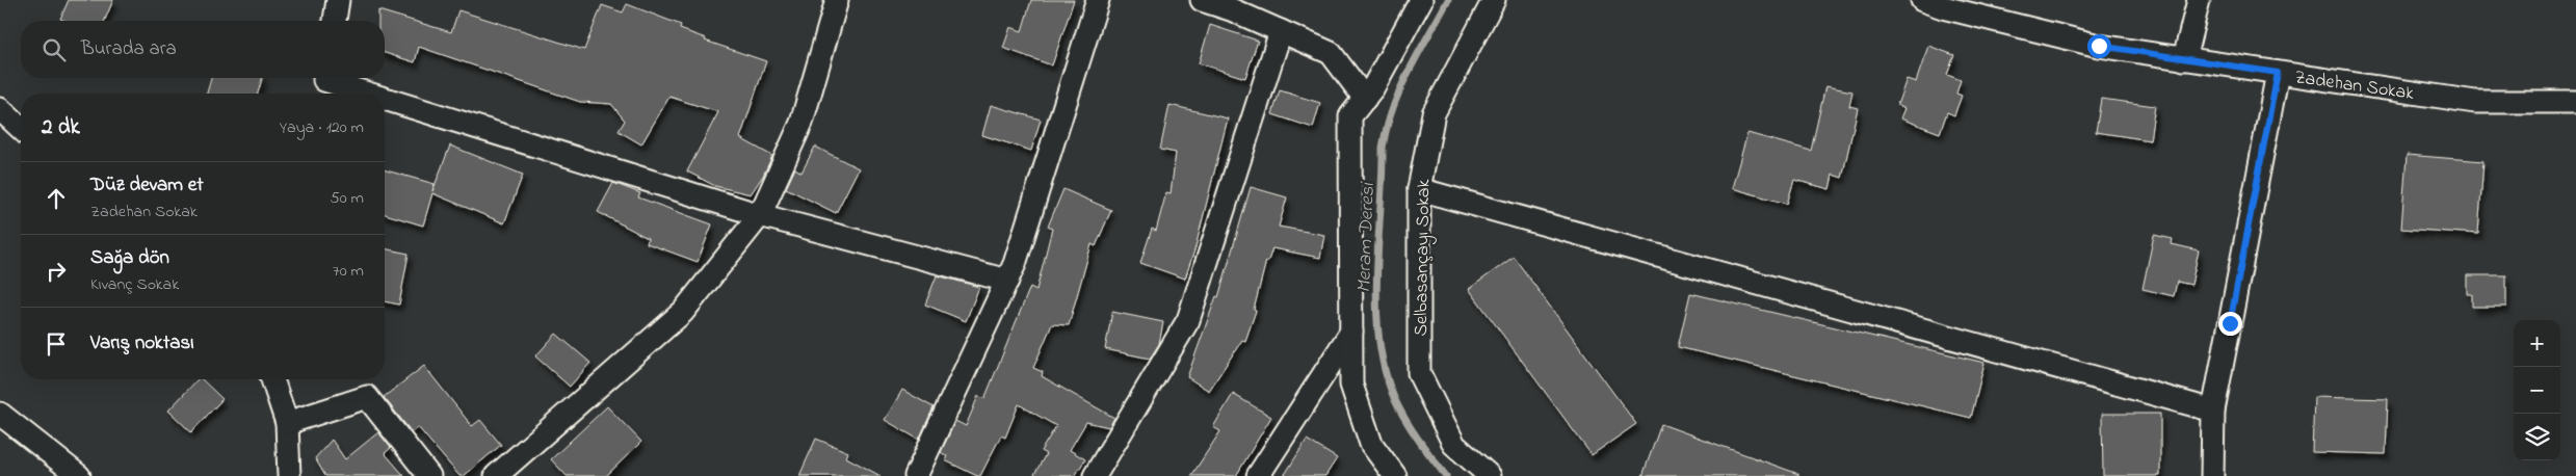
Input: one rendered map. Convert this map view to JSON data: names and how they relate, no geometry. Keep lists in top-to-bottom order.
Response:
{
  "streets": {
    "street": ["Zadehan Sokak", "Selbasançayı Sokak"]
  },
  "water": ["Meram Deresi"],
  "page": {
    "search": "Burada ara",
    "heading": ["2 dk", "Yaya · 120 m"],
    "list": [
      ["Düz devam et", "Zadehan Sokak", "50 m"],
      ["Sağa dön", "Kıvanç Sokak", "70 m"],
      "Varış noktası"
    ],
    "map_buttons": ["+", "−"]
  }
}
